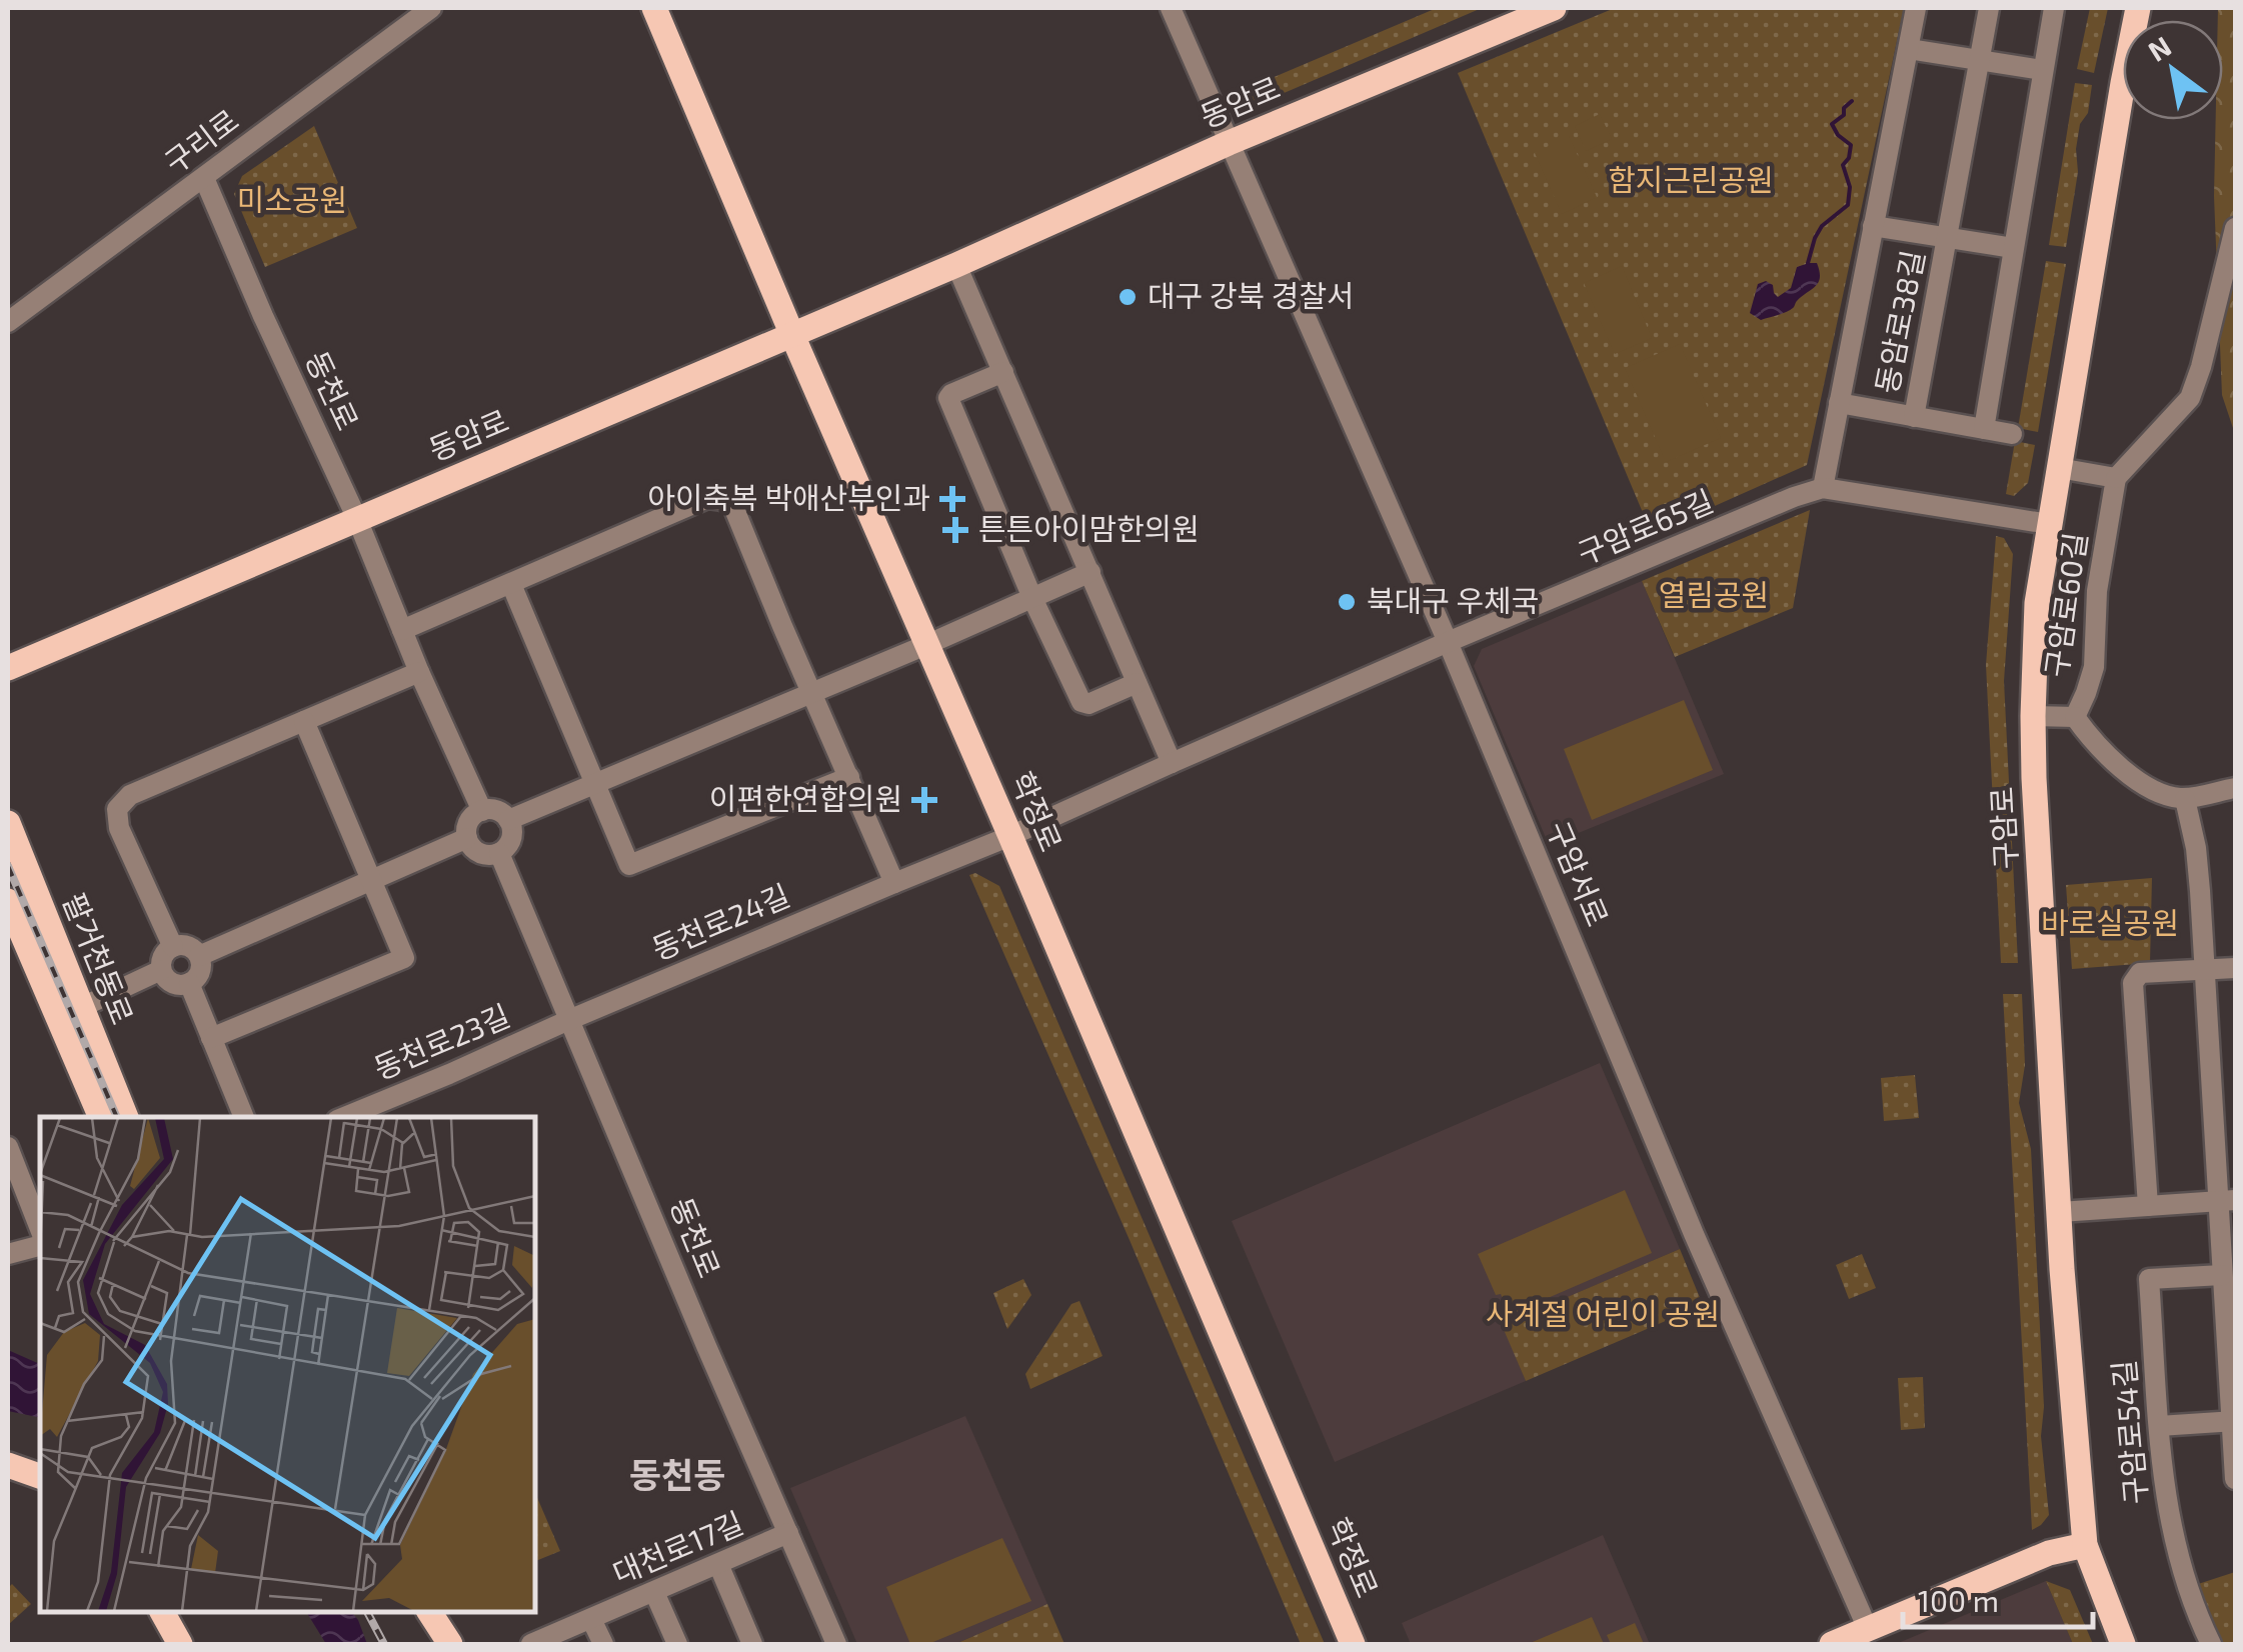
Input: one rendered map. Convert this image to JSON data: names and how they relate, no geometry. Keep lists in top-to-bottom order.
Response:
{
  "streets": {
    "main road": [
      "동암로",
      "학정로",
      "구암로",
      "팔거천동로"
    ],
    "street": [
      "구리로",
      "동암로38길",
      "동천로",
      "구암로65길",
      "구암로60길",
      "구암서로",
      "동천로24길",
      "동천로23길",
      "구암로54길",
      "대천로17길"
    ]
  },
  "crossings": [
    ["동암로", "동천로"],
    ["동암로", "학정로"],
    ["동암로", "구암서로"],
    ["구리로", "동천로"],
    ["동암로38길", "구암로65길"],
    ["동천로", "동천로24길"],
    ["동천로", "동천로23길"],
    ["동천로", "대천로17길"],
    ["구암로65길", "학정로"],
    ["구암로65길", "구암로"],
    ["구암로65길", "구암서로"],
    ["구암로65길", "동천로24길"],
    ["학정로", "동천로24길"],
    ["동천로24길", "동천로23길"]
  ],
  "districts": ["동천동"],
  "parks": [
    "함지근린공원",
    "미소공원",
    "열림공원",
    "바로실공원",
    "사계절 어린이 공원"
  ],
  "places": {
    "other": ["대구 강북 경찰서", "북대구 우체국"],
    "health": ["아이축복 박애산부인과", "튼튼아이맘한의원", "이편한연합의원"]
  },
  "scale_bar": "100 m",
  "north": "top left"
}
